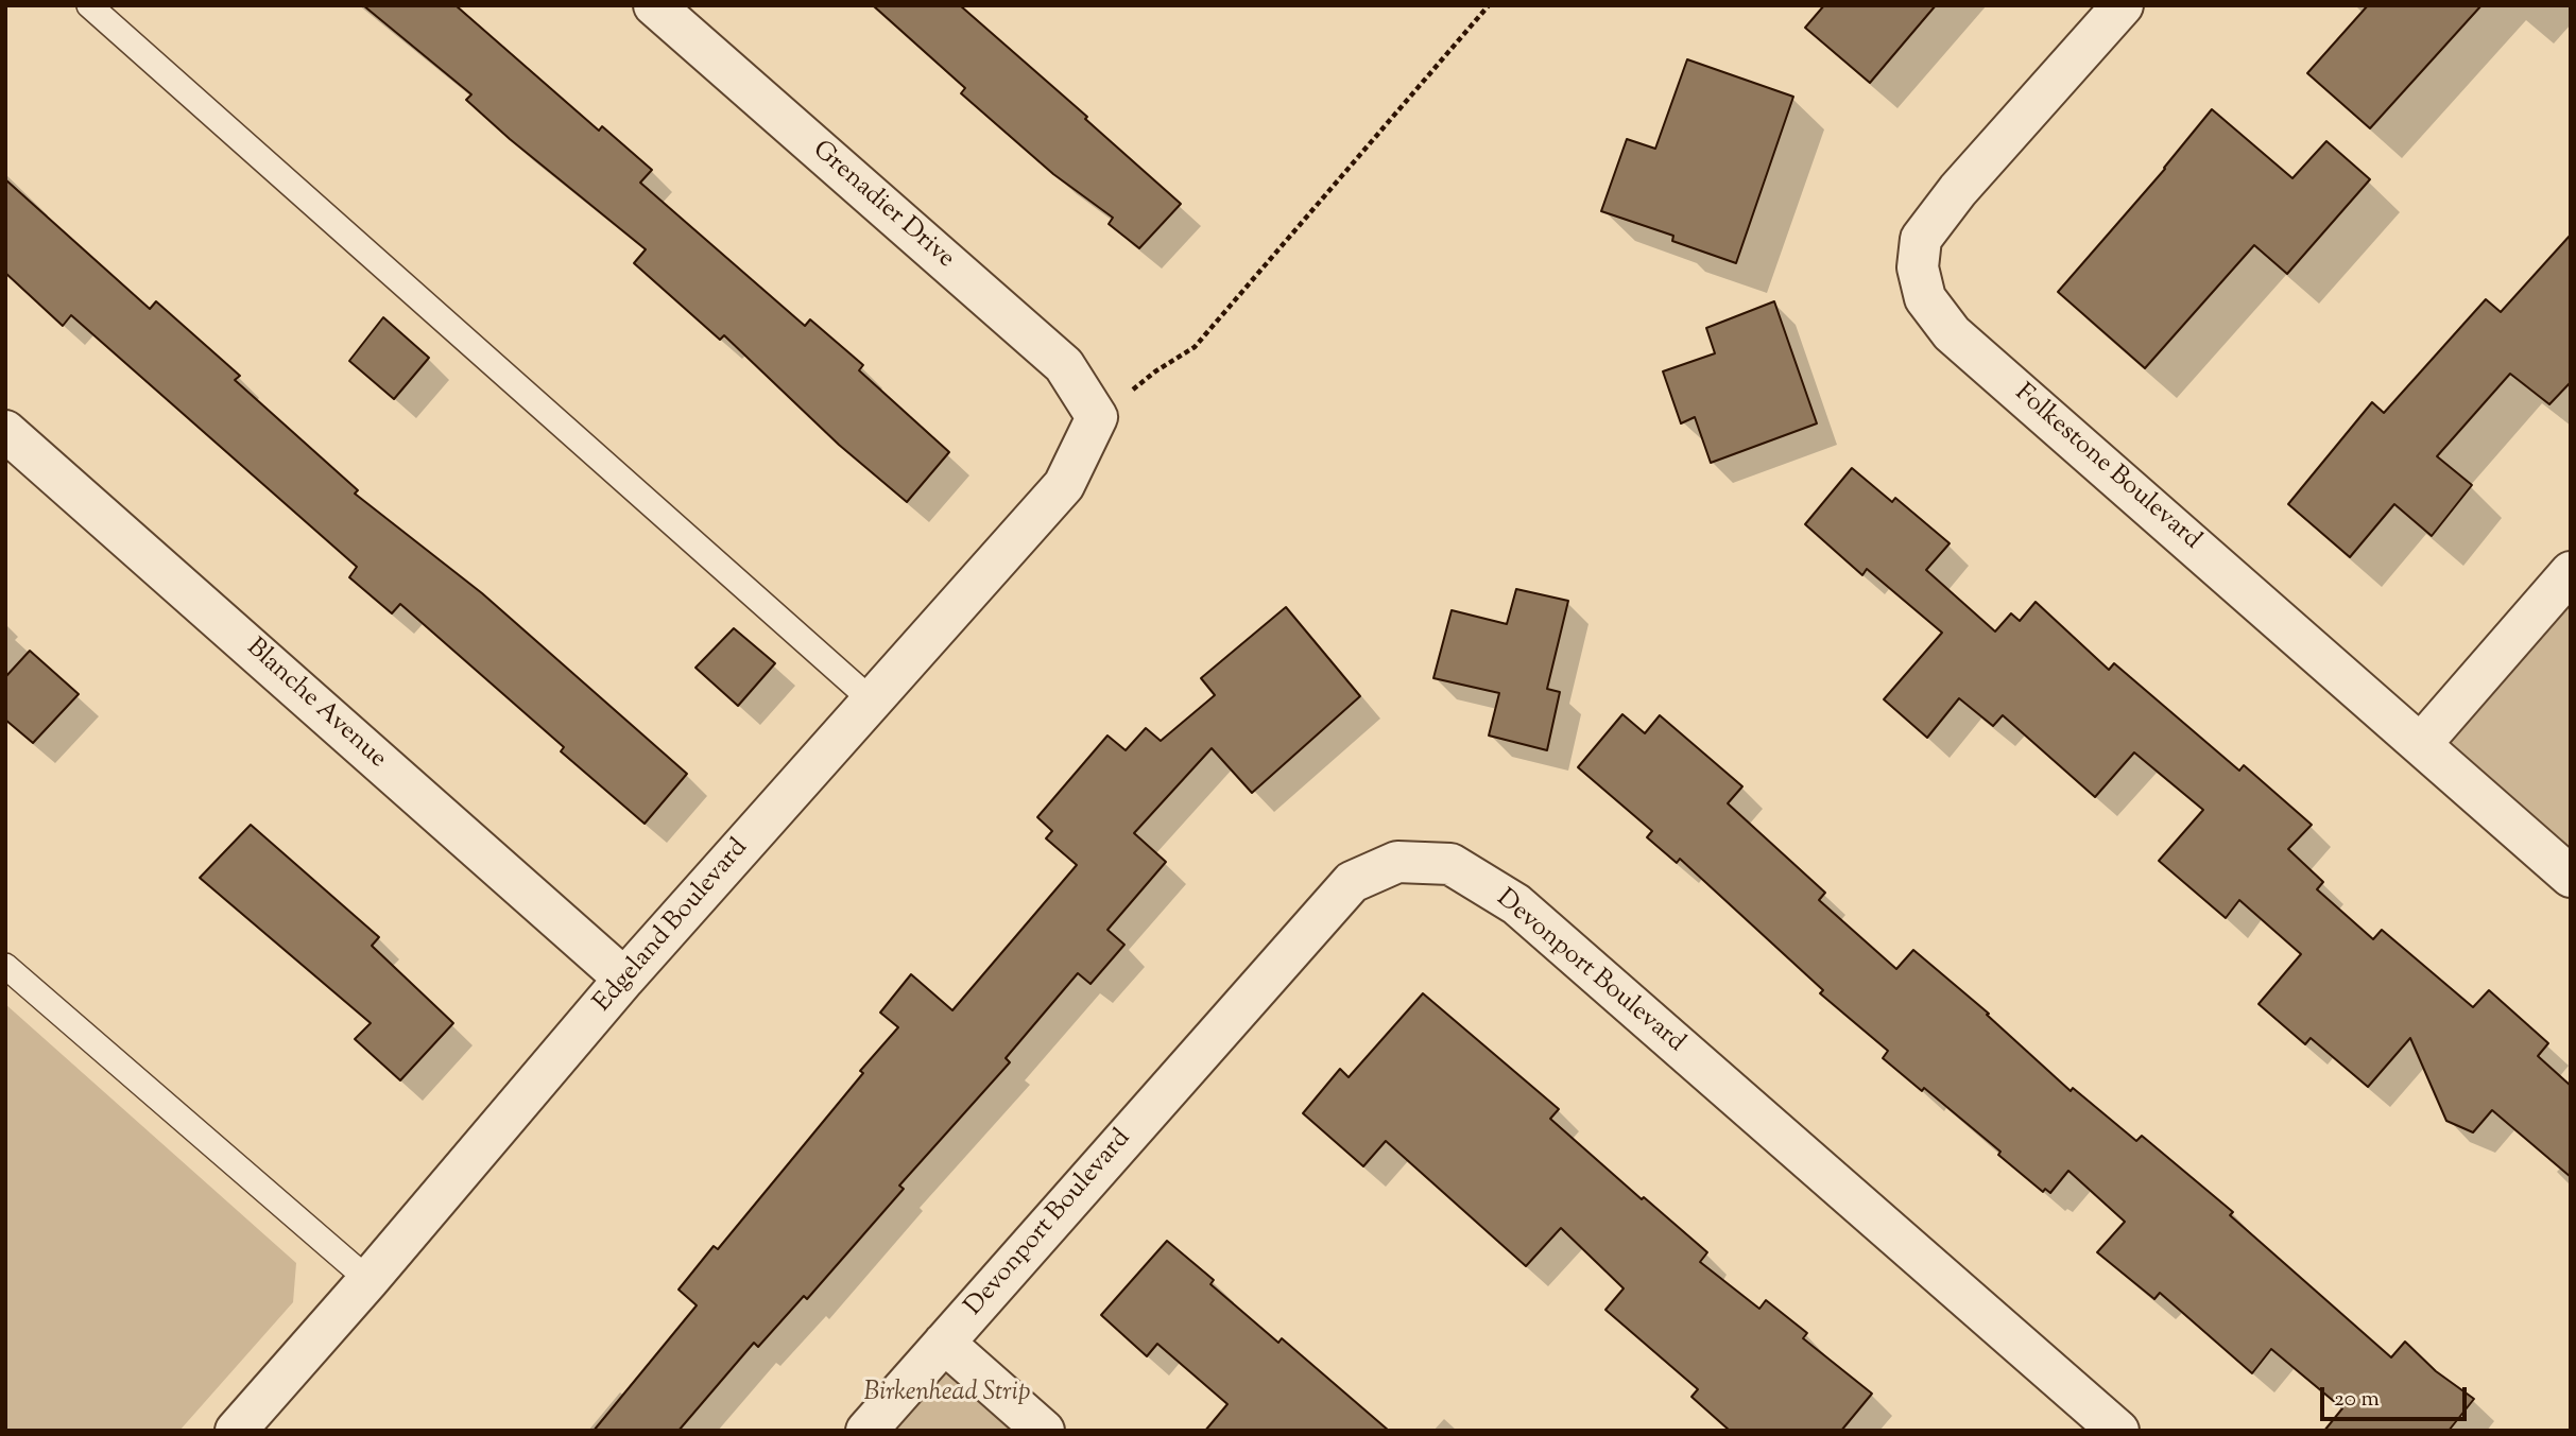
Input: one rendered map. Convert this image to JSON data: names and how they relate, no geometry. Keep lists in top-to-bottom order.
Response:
{
  "streets": {
    "street": [
      "Grenadier Drive",
      "Folkestone Boulevard",
      "Blanche Avenue",
      "Edgeland Boulevard",
      "Devonport Boulevard"
    ]
  },
  "crossings": [
    ["Grenadier Drive", "Edgeland Boulevard"],
    ["Blanche Avenue", "Edgeland Boulevard"]
  ],
  "parks": ["Birkenhead Strip"],
  "scale_bar": "20 m"
}
